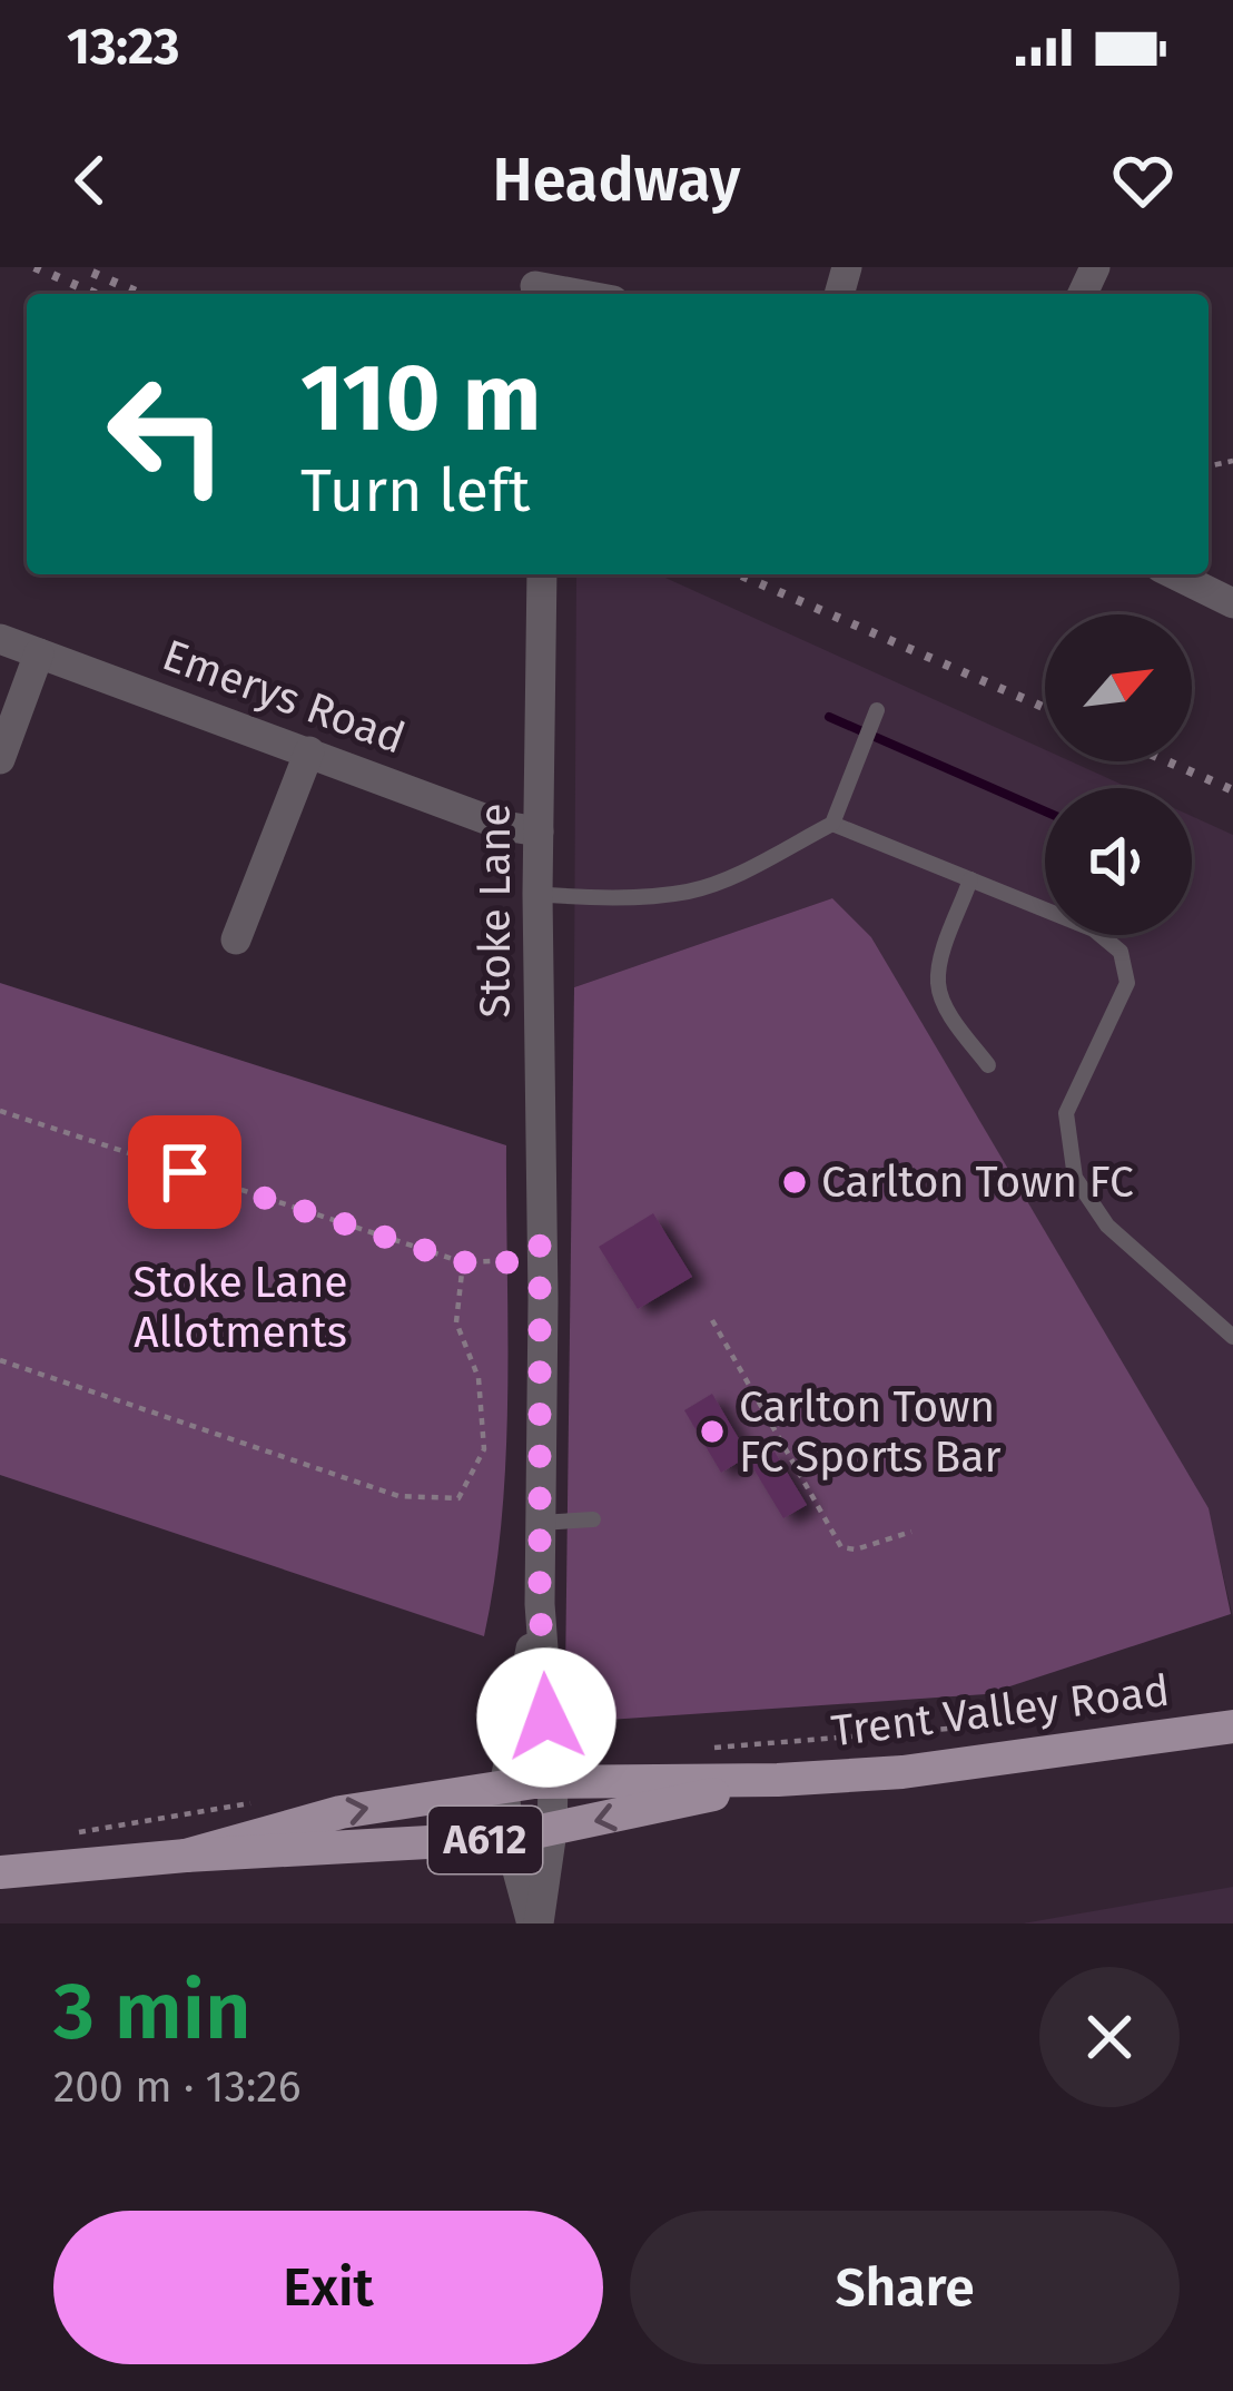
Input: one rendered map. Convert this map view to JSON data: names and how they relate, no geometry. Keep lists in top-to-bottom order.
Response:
{
  "streets": {
    "main road": ["Trent Valley Road", "A612"],
    "street": ["Emerys Road", "Stoke Lane"]
  },
  "crossings": [
    ["Emerys Road", "Stoke Lane"]
  ],
  "parks": ["Stoke Lane Allotments"],
  "places": ["Carlton Town FC", "Carlton Town FC Sports Bar"],
  "north": "top right",
  "page": {
    "status": "13:23",
    "header": "Headway",
    "turn": ["110 m", "Turn left"],
    "heading": ["3 min", "200 m · 13:26"],
    "buttons": ["Exit", "Share"]
  }
}
